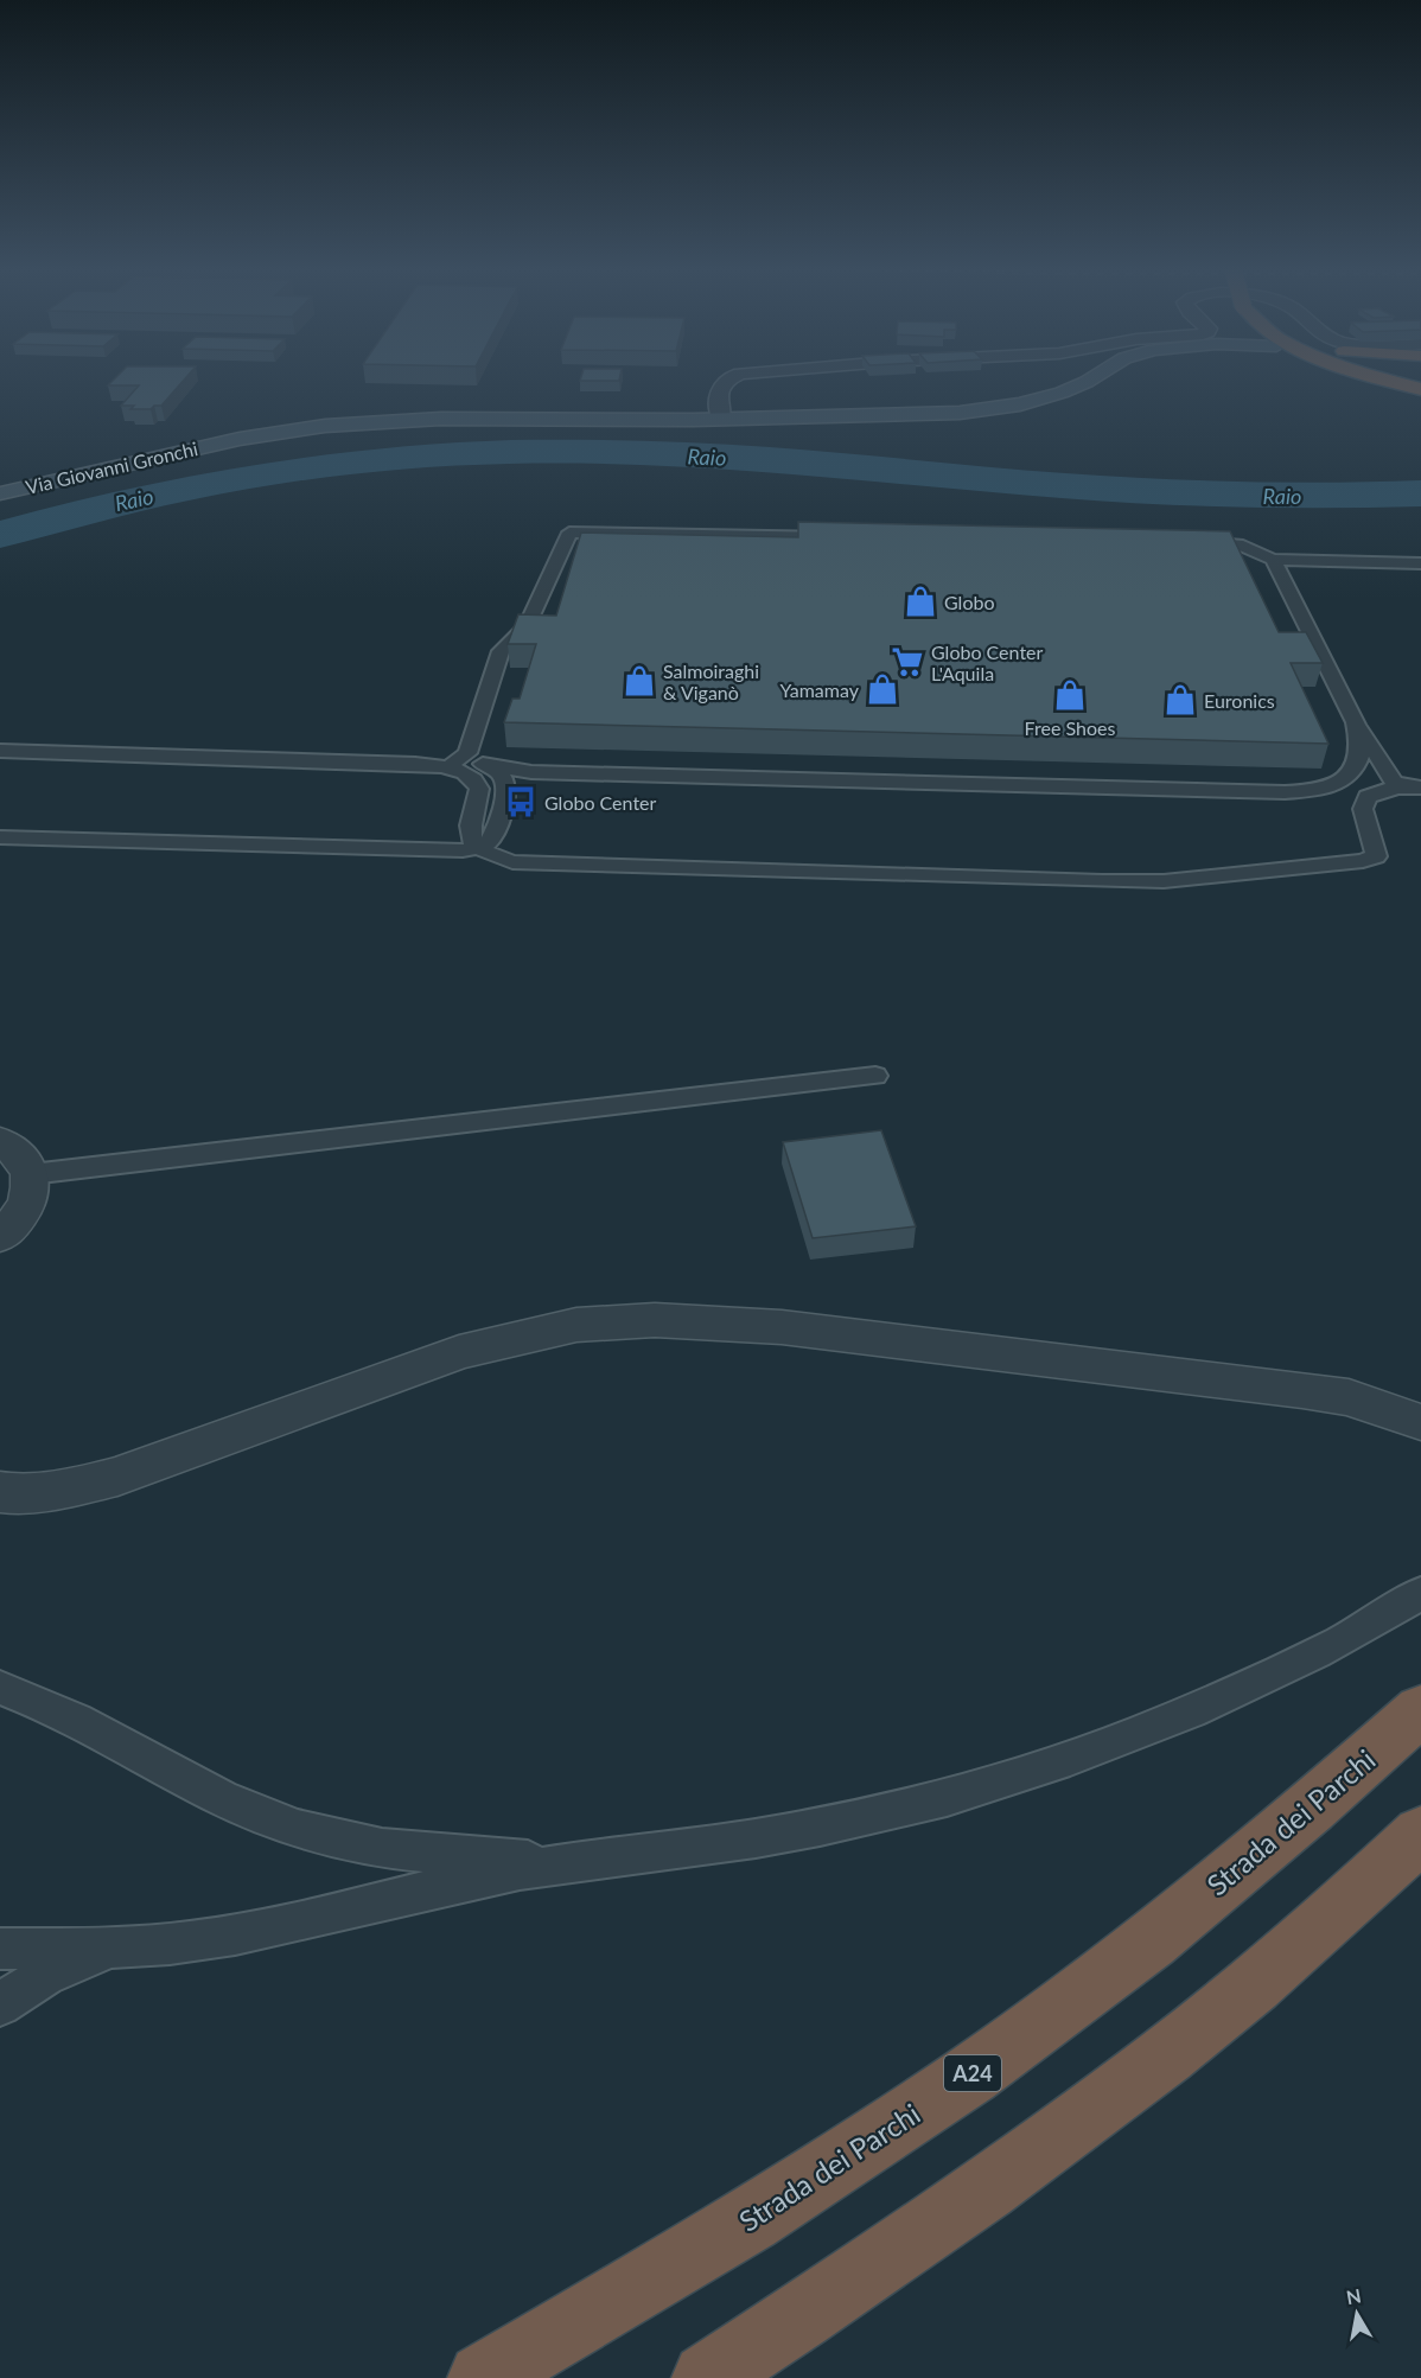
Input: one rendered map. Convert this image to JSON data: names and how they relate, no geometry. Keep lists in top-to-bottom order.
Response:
{
  "streets": {
    "highway": ["Strada dei Parchi", "A24"],
    "main road": ["Via Giovanni Gronchi"]
  },
  "water": ["Raio"],
  "places": {
    "shop": [
      "Globo",
      "Salmoiraghi & Viganò",
      "Yamamay",
      "Free Shoes",
      "Euronics"
    ],
    "supermarket": ["Globo Center L'Aquila"],
    "bus stop": ["Globo Center"]
  },
  "north": "top"
}
